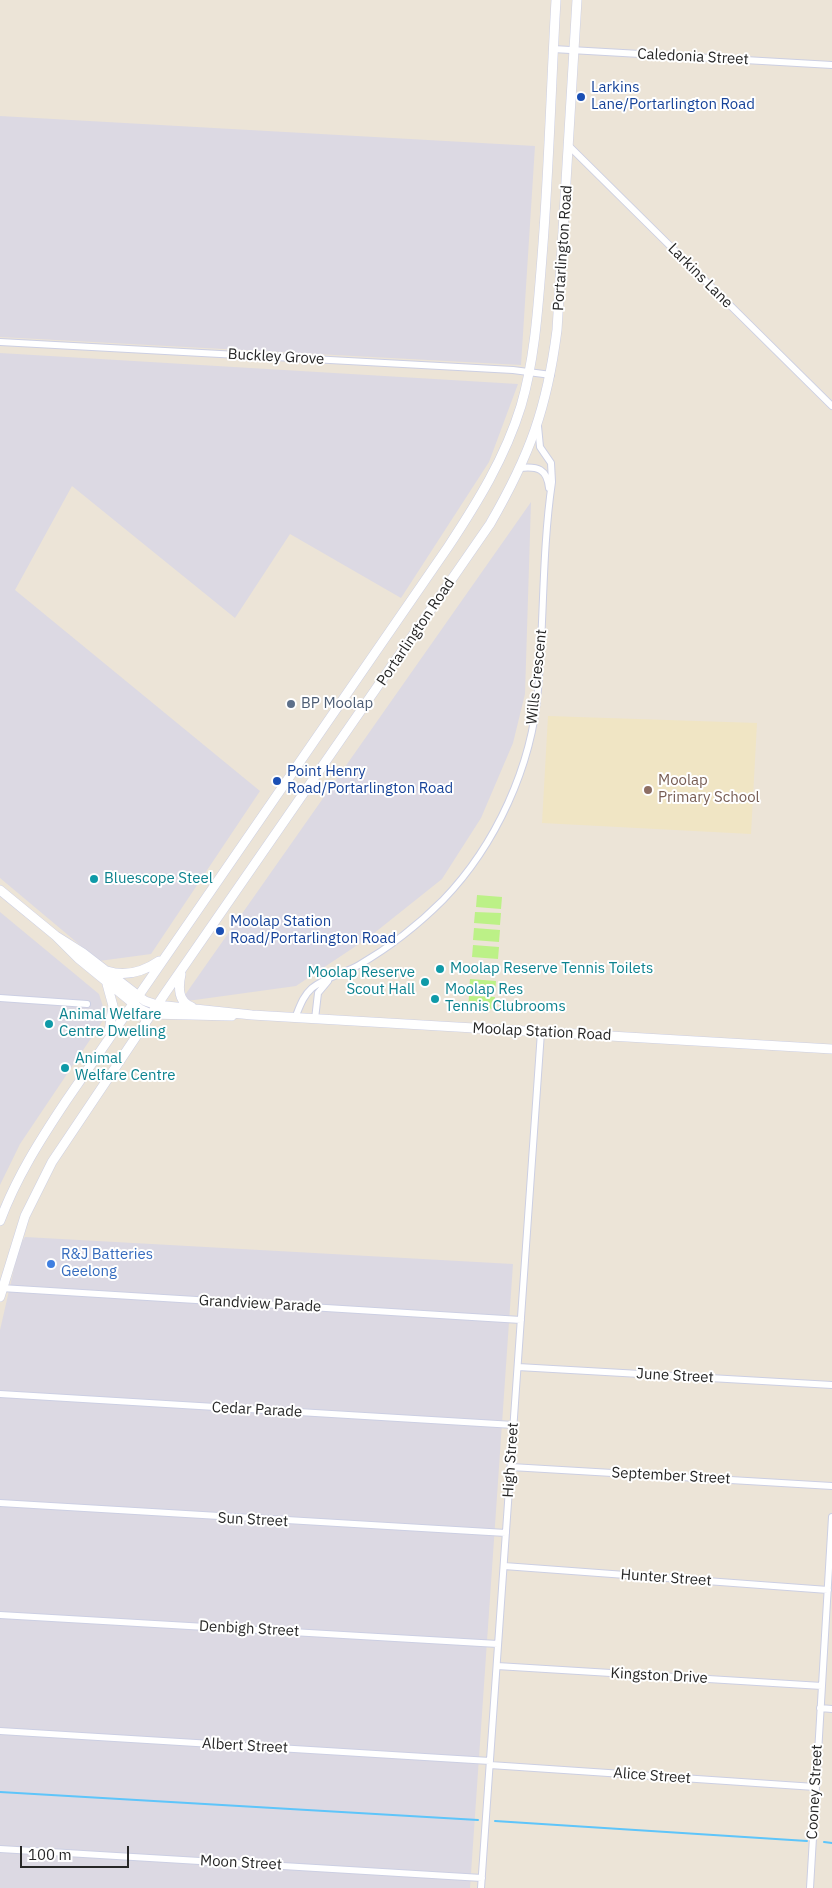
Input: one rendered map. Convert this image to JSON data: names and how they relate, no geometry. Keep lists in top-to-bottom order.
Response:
{
  "streets": {
    "main road": ["Portarlington Road", "Moolap Station Road"],
    "street": [
      "Caledonia Street",
      "Larkins Lane",
      "Buckley Grove",
      "Wills Crescent",
      "Grandview Parade",
      "June Street",
      "Cedar Parade",
      "High Street",
      "September Street",
      "Sun Street",
      "Hunter Street",
      "Denbigh Street",
      "Kingston Drive",
      "Albert Street",
      "Alice Street",
      "Cooney Street",
      "Moon Street"
    ]
  },
  "crossings": [
    ["Caledonia Street", "Portarlington Road"],
    ["Portarlington Road", "Larkins Lane"],
    ["Portarlington Road", "Buckley Grove"],
    ["Portarlington Road", "Wills Crescent"],
    ["Portarlington Road", "Moolap Station Road"],
    ["Portarlington Road", "Grandview Parade"],
    ["Wills Crescent", "Moolap Station Road"],
    ["Moolap Station Road", "High Street"],
    ["Grandview Parade", "High Street"],
    ["June Street", "High Street"],
    ["Cedar Parade", "High Street"],
    ["High Street", "September Street"],
    ["High Street", "Sun Street"],
    ["High Street", "Hunter Street"],
    ["High Street", "Denbigh Street"],
    ["High Street", "Kingston Drive"],
    ["High Street", "Albert Street"],
    ["High Street", "Alice Street"],
    ["High Street", "Moon Street"],
    ["Hunter Street", "Cooney Street"],
    ["Kingston Drive", "Cooney Street"],
    ["Albert Street", "Alice Street"],
    ["Alice Street", "Cooney Street"]
  ],
  "places": [
    "Larkins Lane/Portarlington Road",
    "BP Moolap",
    "Point Henry Road/Portarlington Road",
    "Moolap Primary School",
    "Bluescope Steel",
    "Moolap Station Road/Portarlington Road",
    "Moolap Reserve Tennis Toilets",
    "Moolap Reserve Scout Hall",
    "Moolap Res Tennis Clubrooms",
    "Animal Welfare Centre Dwelling",
    "Animal Welfare Centre",
    "R&J Batteries Geelong"
  ],
  "scale_bar": "100 m"
}
